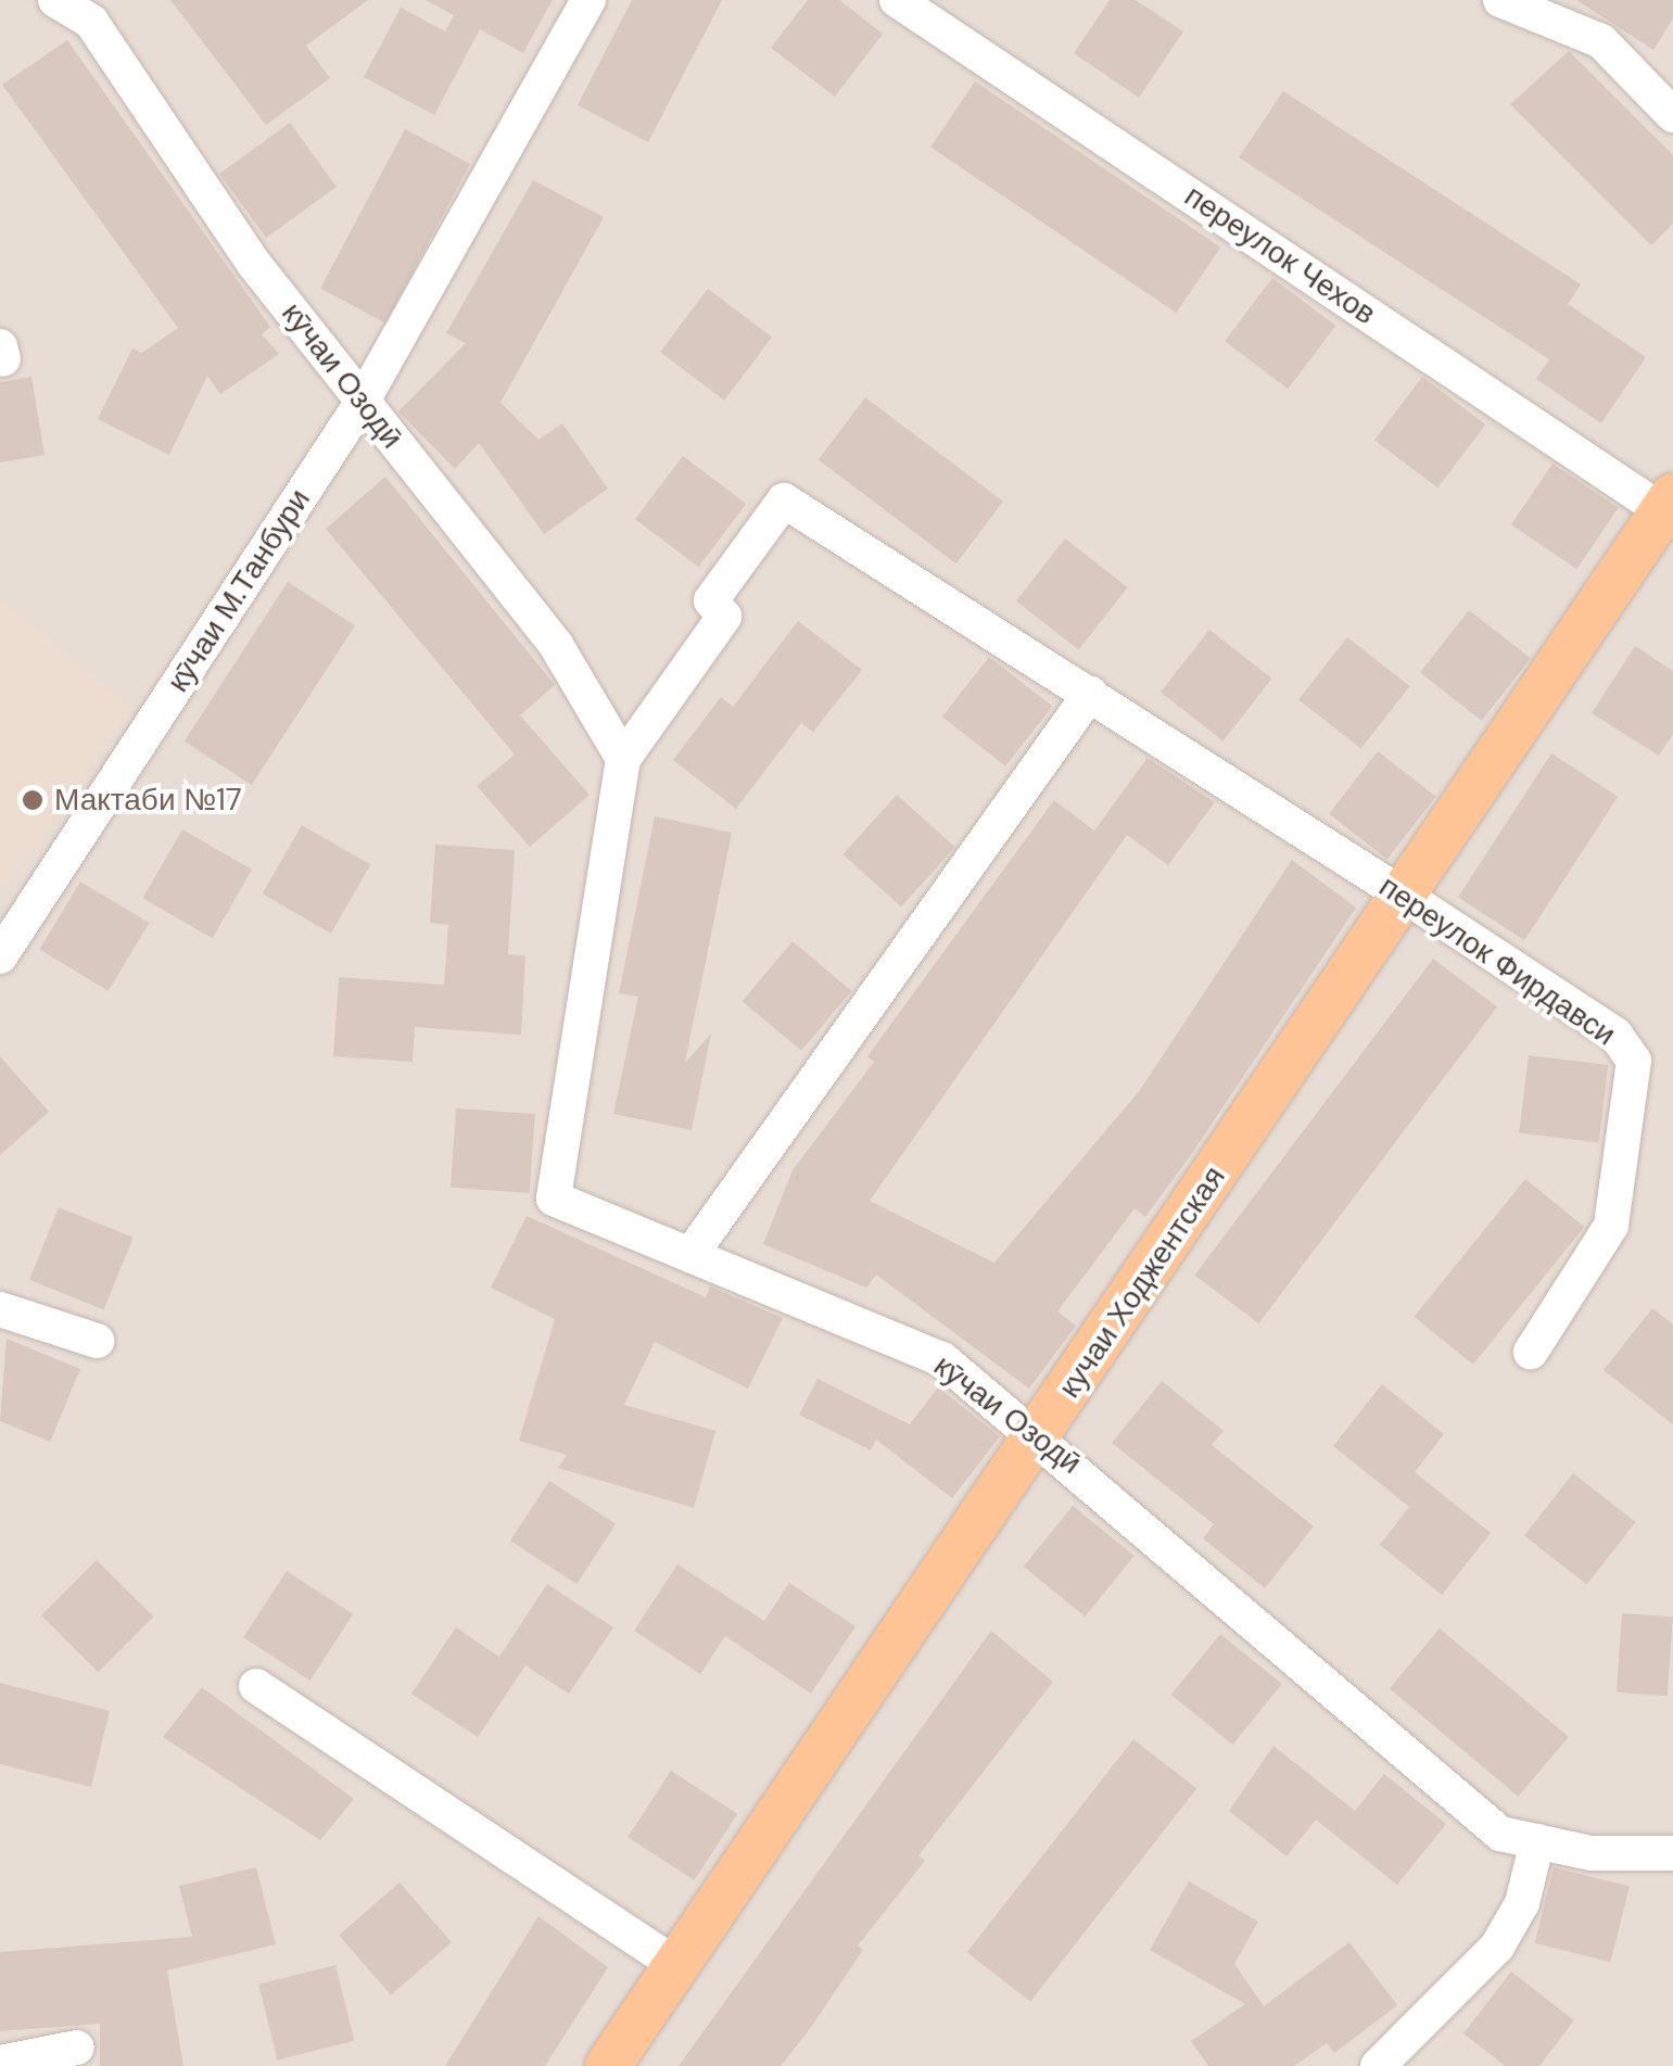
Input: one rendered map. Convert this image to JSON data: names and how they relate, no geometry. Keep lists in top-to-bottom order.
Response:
{
  "streets": {
    "main road": ["кучаи Ходжентская"],
    "street": [
      "переулок Чехов",
      "кӯчаи Озодӣ",
      "кӯчаи М.Танбури",
      "переулок Фирдавси"
    ]
  },
  "crossings": [
    ["переулок Чехов", "кучаи Ходжентская"],
    ["кӯчаи Озодӣ", "кӯчаи М.Танбури"],
    ["кӯчаи Озодӣ", "переулок Фирдавси"],
    ["кӯчаи Озодӣ", "кучаи Ходжентская"],
    ["переулок Фирдавси", "кучаи Ходжентская"]
  ],
  "places": ["Мактаби №17"]
}
